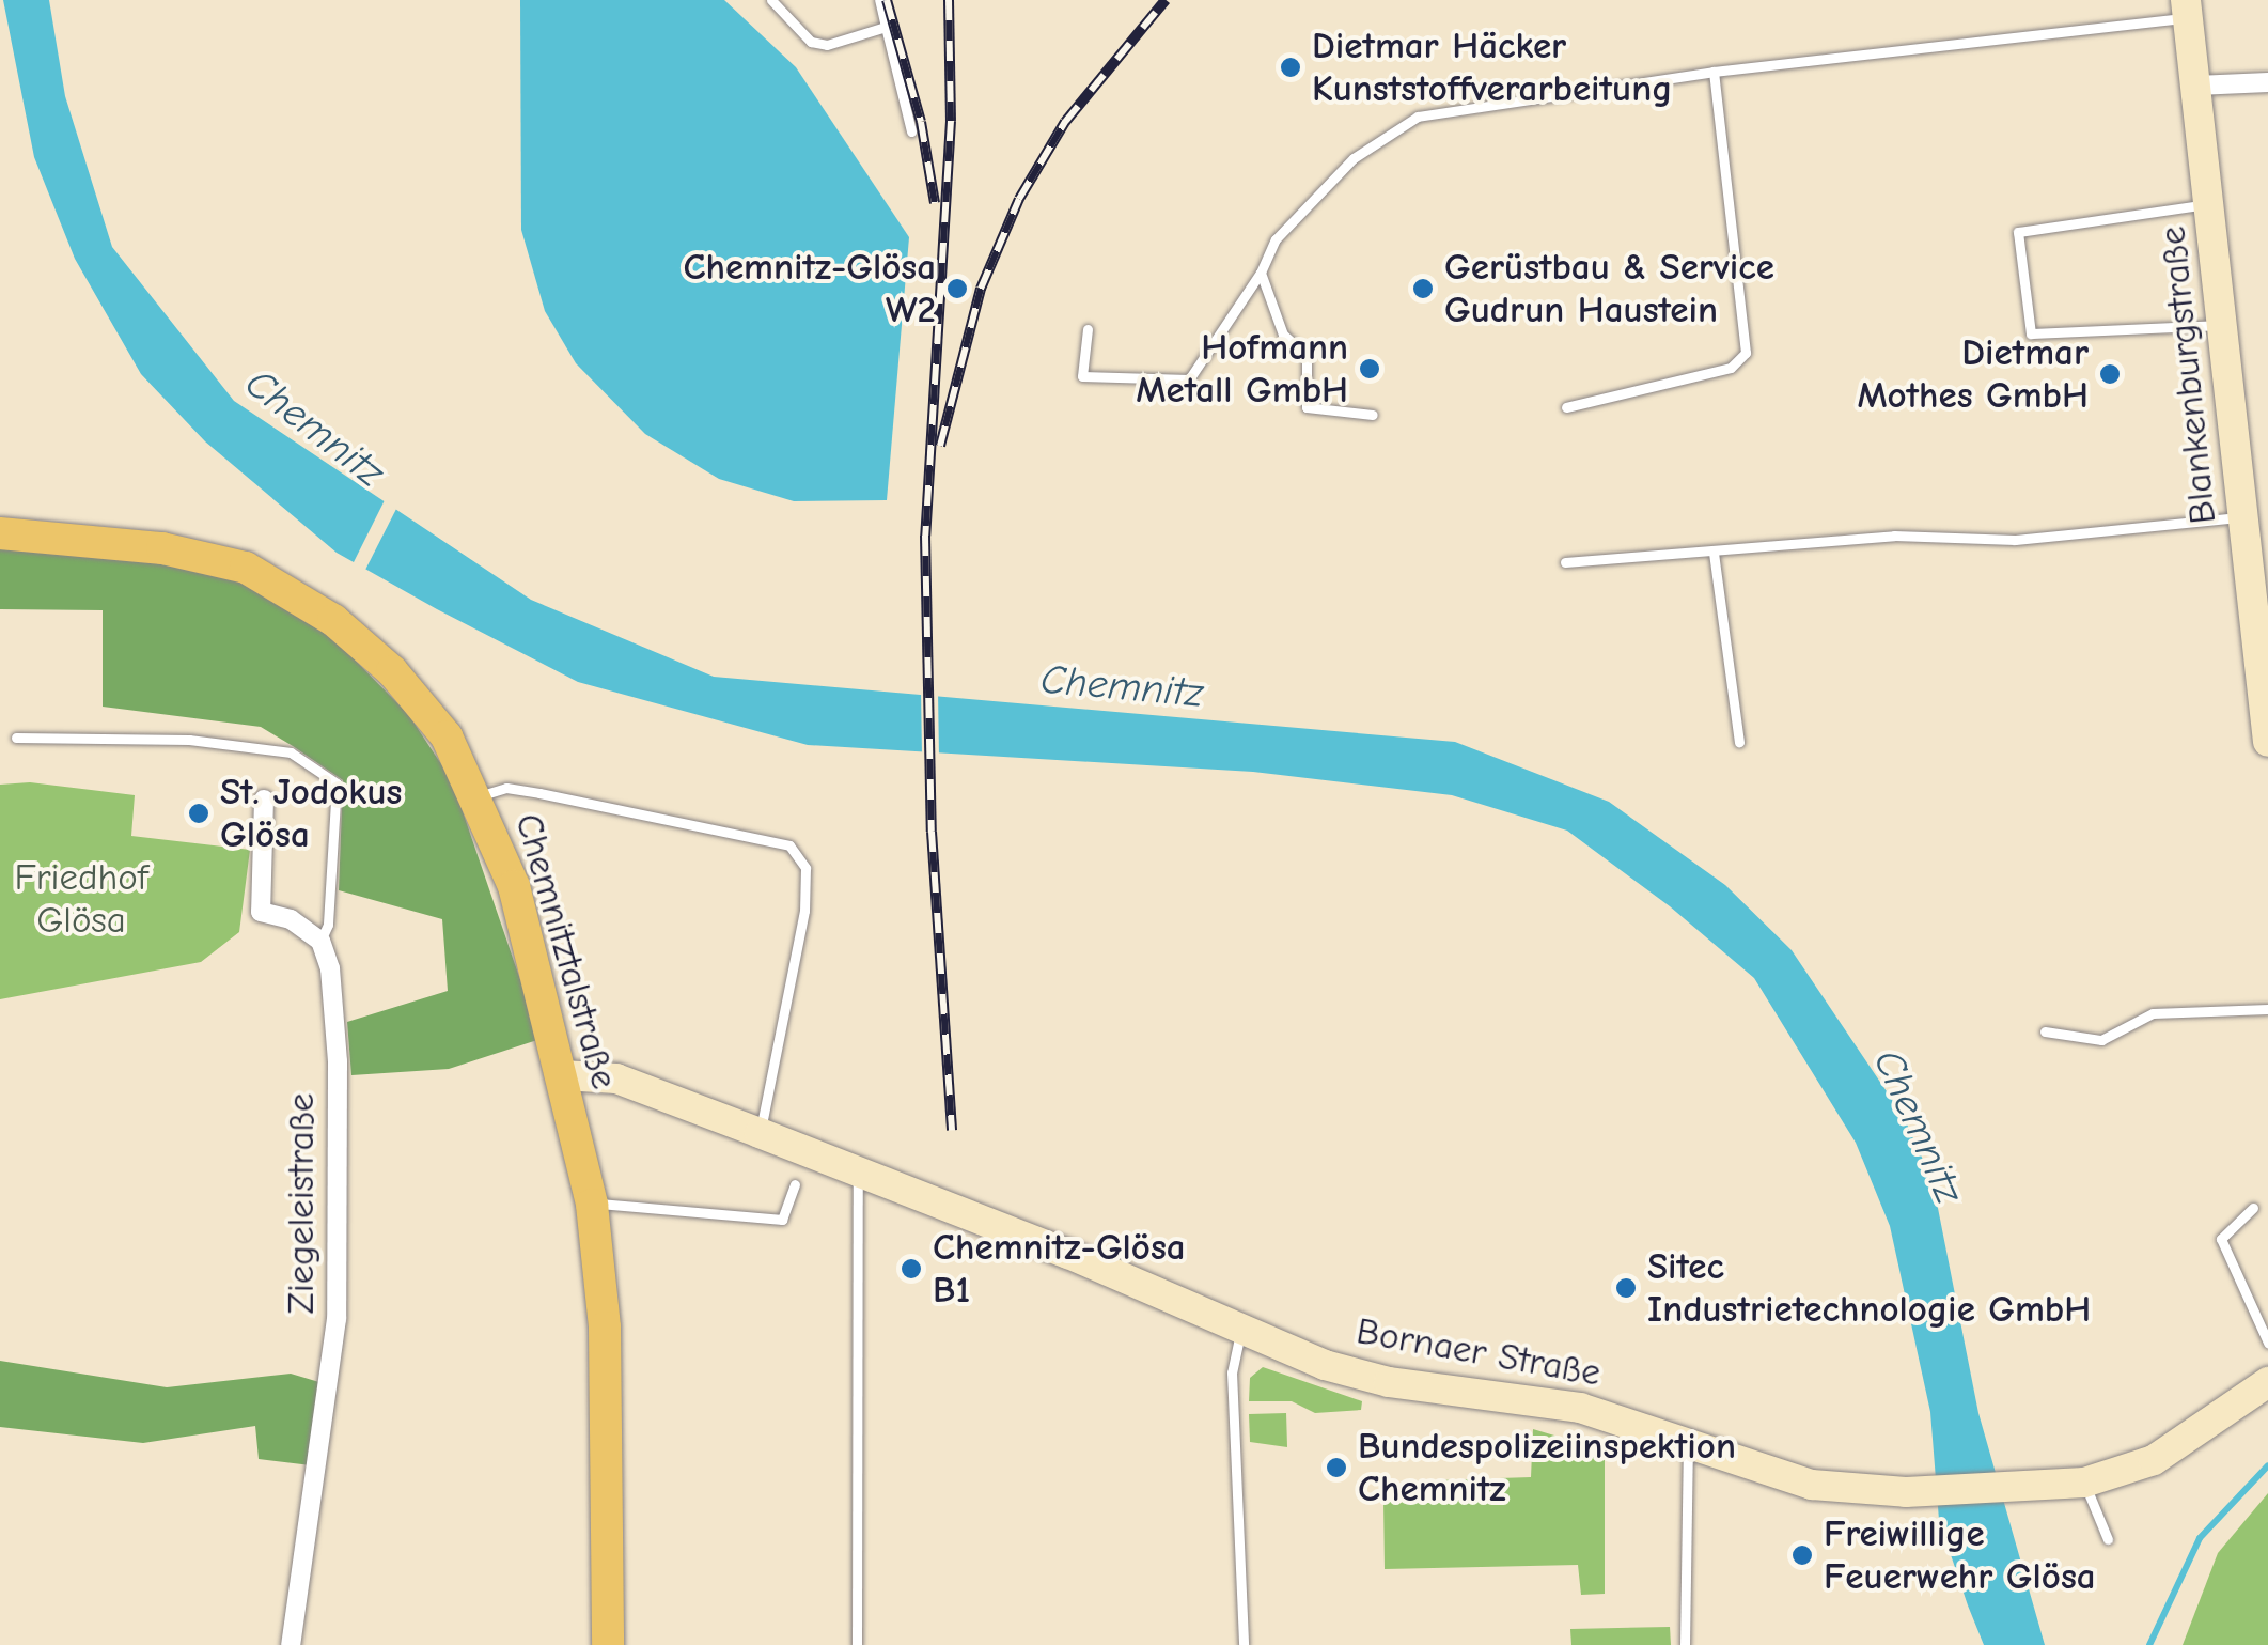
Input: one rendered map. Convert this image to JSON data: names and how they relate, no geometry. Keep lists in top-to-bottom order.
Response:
{
  "streets": {
    "main road": ["Blankenburgstraße", "Chemnitztalstraße", "Bornaer Straße"],
    "street": ["Ziegeleistraße"]
  },
  "crossings": [
    ["Chemnitztalstraße", "Bornaer Straße"]
  ],
  "water": ["Chemnitz"],
  "parks": ["Friedhof Glösa"],
  "places": [
    "Dietmar Häcker Kunststoffverarbeitung",
    "Chemnitz-Glösa W2",
    "Gerüstbau & Service Gudrun Haustein",
    "Hofmann Metall GmbH",
    "Dietmar Mothes GmbH",
    "St. Jodokus Glösa",
    "Chemnitz-Glösa B1",
    "Sitec Industrietechnologie GmbH",
    "Bundespolizeiinspektion Chemnitz",
    "Freiwillige Feuerwehr Glösa"
  ]
}
